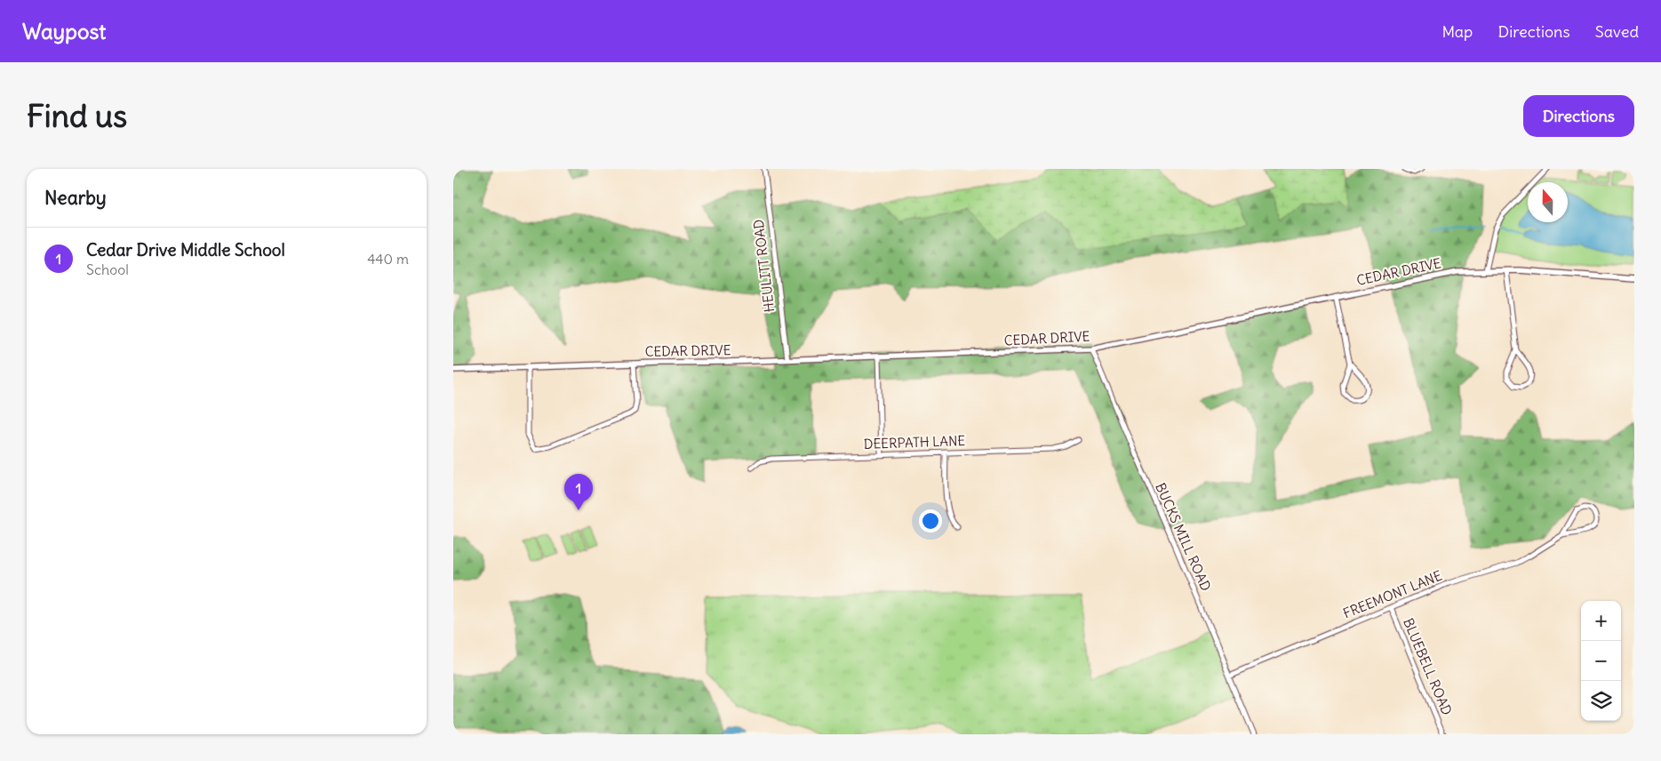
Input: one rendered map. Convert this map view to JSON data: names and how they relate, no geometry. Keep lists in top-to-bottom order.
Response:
{
  "streets": {
    "street": [
      "HEULITT ROAD",
      "CEDAR DRIVE",
      "DEERPATH LANE",
      "BUCKS MILL ROAD",
      "FREEMONT LANE",
      "BLUEBELL ROAD"
    ]
  },
  "crossings": [
    ["HEULITT ROAD", "CEDAR DRIVE"],
    ["CEDAR DRIVE", "BUCKS MILL ROAD"],
    ["BUCKS MILL ROAD", "FREEMONT LANE"],
    ["FREEMONT LANE", "BLUEBELL ROAD"]
  ],
  "north": "top",
  "page": {
    "header": "Waypost",
    "nav": ["Map", "Directions", "Saved"],
    "buttons": "Directions",
    "title": "Find us",
    "heading": "Nearby",
    "list": [
      {
        "mark": "1",
        "name": "Cedar Drive Middle School",
        "note": "School",
        "value": "440 m"
      }
    ],
    "pins": "1",
    "map_buttons": ["+", "−"]
  }
}
